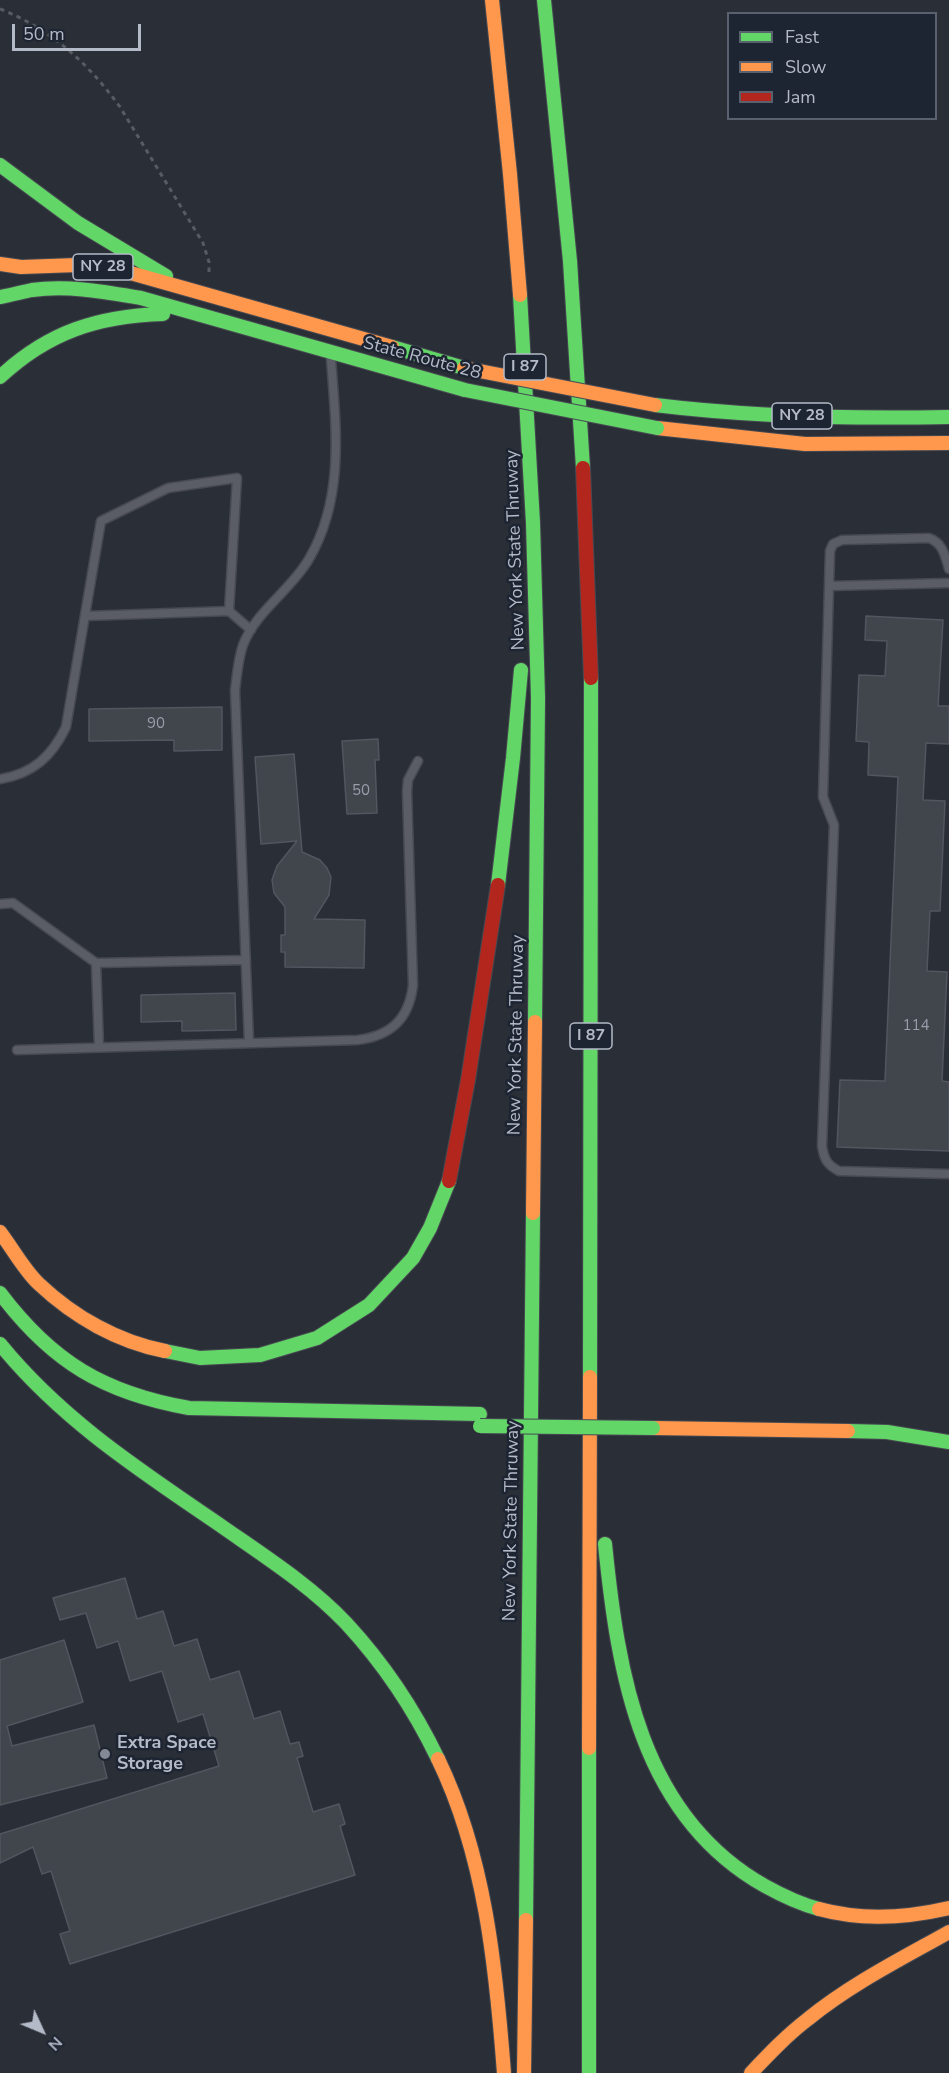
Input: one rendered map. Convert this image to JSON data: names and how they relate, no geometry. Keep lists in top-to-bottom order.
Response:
{
  "streets": {
    "main road": [
      "NY 28",
      "State Route 28",
      "I 87",
      "New York State Thruway"
    ]
  },
  "places": ["Extra Space Storage"],
  "house_numbers": ["90", "50", "114"],
  "legend": ["Fast", "Slow", "Jam"],
  "scale_bar": "50 m",
  "north": "bottom right"
}
